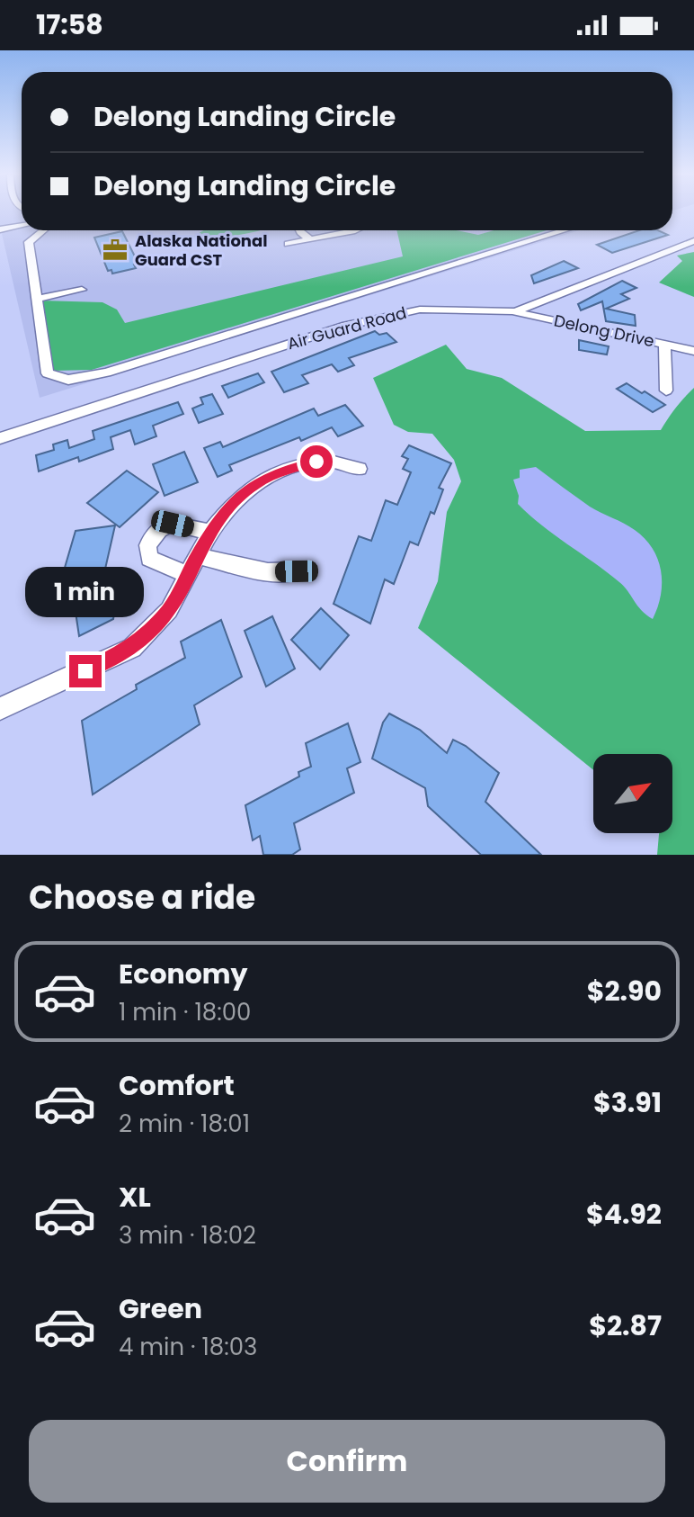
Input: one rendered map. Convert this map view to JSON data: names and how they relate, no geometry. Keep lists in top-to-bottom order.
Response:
{
  "streets": {
    "street": ["Air Guard Road", "Delong Drive"]
  },
  "crossings": [
    ["Air Guard Road", "Delong Drive"]
  ],
  "places": {
    "office": ["Alaska National Guard CST"]
  },
  "north": "top right",
  "page": {
    "status": "17:58",
    "banner": ["Delong Landing Circle", "Delong Landing Circle"],
    "bubble": "1 min",
    "heading": "Choose a ride",
    "list": [
      {
        "name": "Economy",
        "note": "1 min · 18:00",
        "value": "$2.90"
      },
      {
        "name": "Comfort",
        "note": "2 min · 18:01",
        "value": "$3.91"
      },
      {
        "name": "XL",
        "note": "3 min · 18:02",
        "value": "$4.92"
      },
      {
        "name": "Green",
        "note": "4 min · 18:03",
        "value": "$2.87"
      }
    ],
    "buttons": "Confirm"
  }
}
